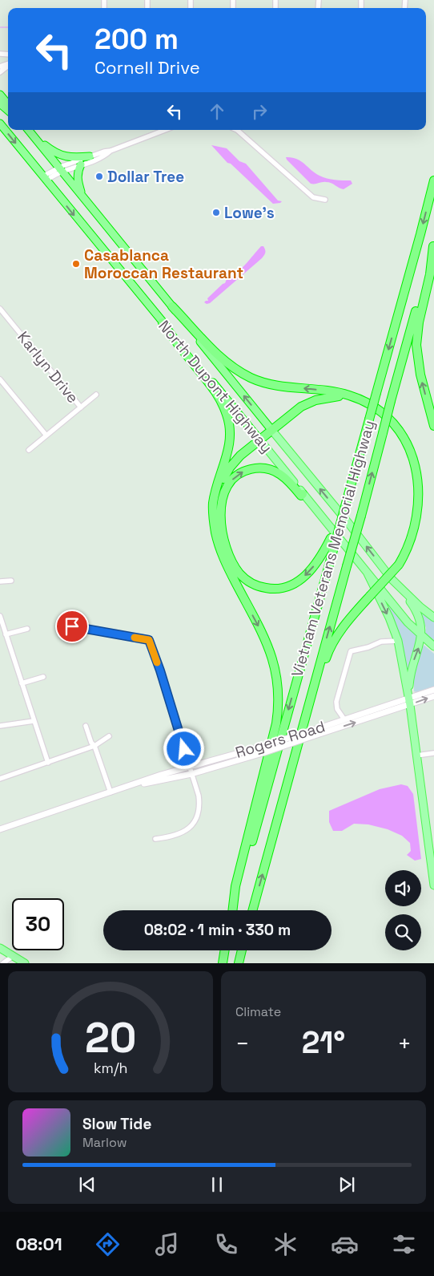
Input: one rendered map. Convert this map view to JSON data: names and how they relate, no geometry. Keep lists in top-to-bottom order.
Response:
{
  "streets": {
    "highway": ["North Dupont Highway", "Vietnam Veterans Memorial Highway"],
    "street": ["Karlyn Drive", "Rogers Road"]
  },
  "places": ["Dollar Tree", "Lowe's", "Casablanca Moroccan Restaurant"],
  "page": {
    "turn": ["200 m", "Cornell Drive"],
    "limit": "30",
    "trip": "08:02 · 1 min · 330 m",
    "tile": "Climate",
    "heat": ["−", "21°", "+"],
    "song": ["Slow Tide", "Marlow"],
    "tabs": "08:01",
    "gauge": ["20", "km/h"]
  }
}
